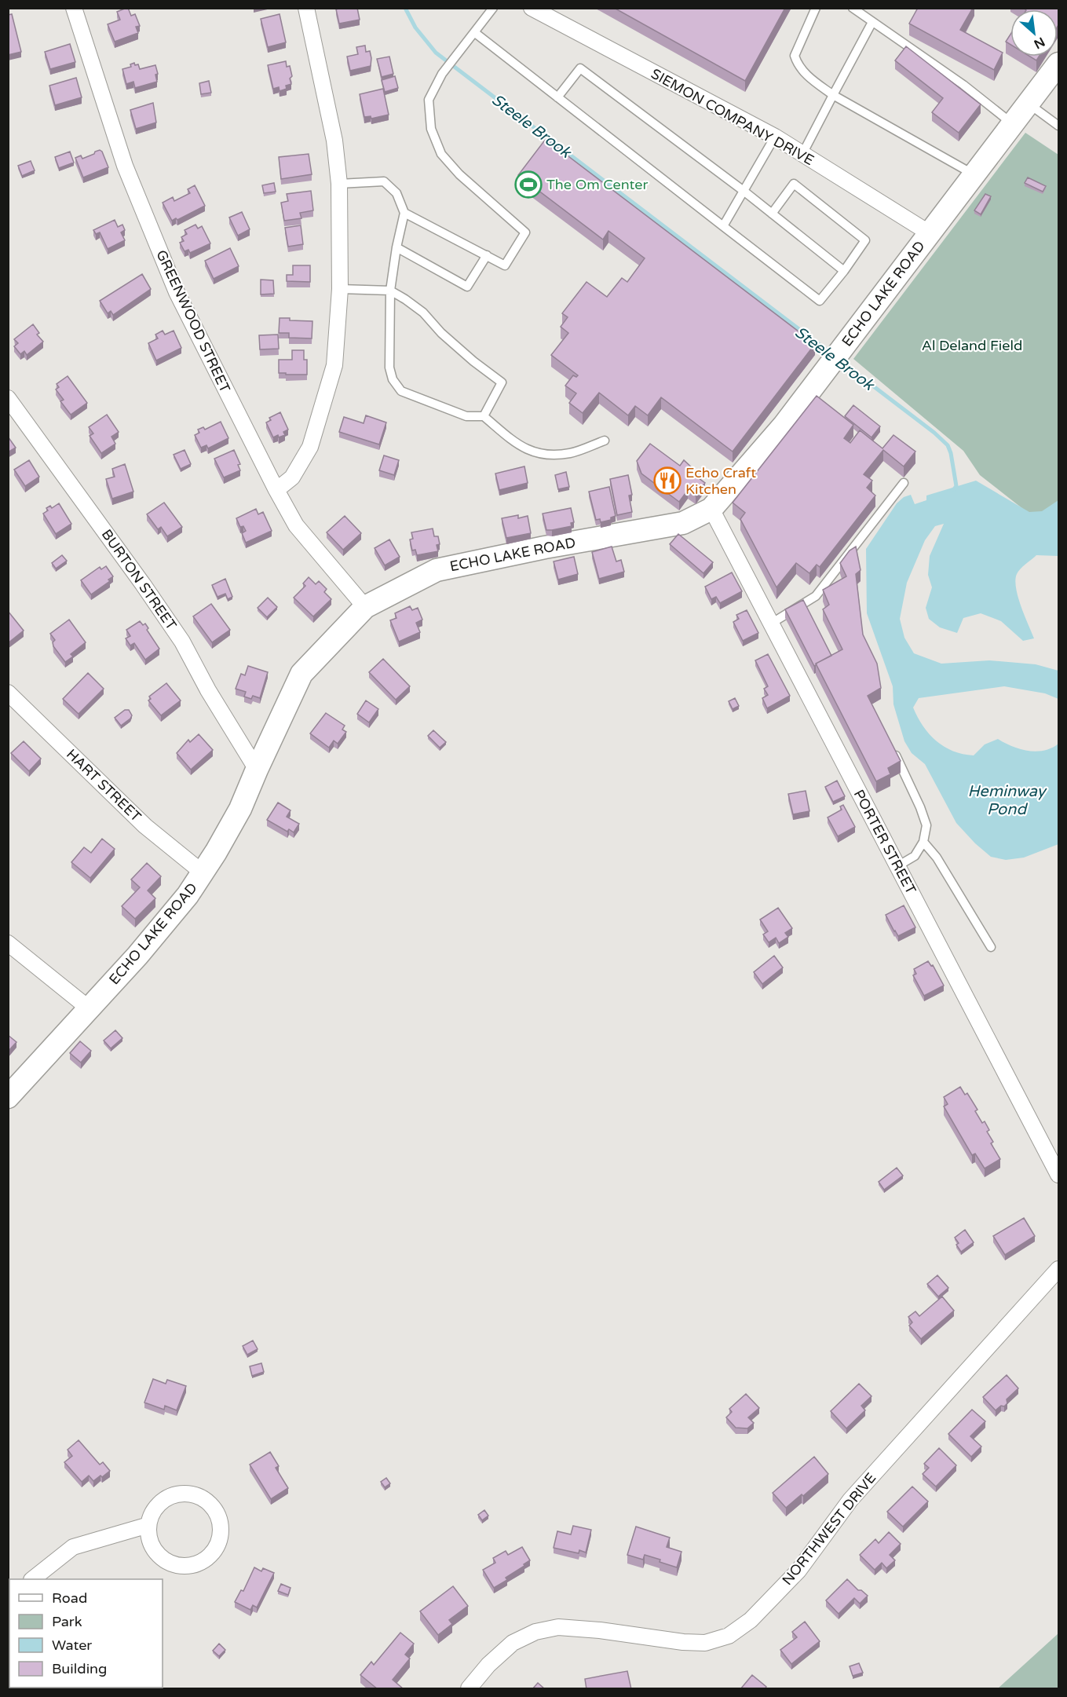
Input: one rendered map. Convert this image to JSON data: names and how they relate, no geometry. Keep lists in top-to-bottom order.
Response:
{
  "streets": {
    "main road": ["ECHO LAKE ROAD"],
    "street": [
      "SIEMON COMPANY DRIVE",
      "GREENWOOD STREET",
      "BURTON STREET",
      "HART STREET",
      "PORTER STREET",
      "NORTHWEST DRIVE"
    ]
  },
  "crossings": [
    ["SIEMON COMPANY DRIVE", "ECHO LAKE ROAD"],
    ["ECHO LAKE ROAD", "GREENWOOD STREET"],
    ["ECHO LAKE ROAD", "BURTON STREET"],
    ["ECHO LAKE ROAD", "HART STREET"],
    ["ECHO LAKE ROAD", "PORTER STREET"]
  ],
  "water": ["Steele Brook", "Heminway Pond"],
  "parks": ["Al Deland Field"],
  "places": {
    "sports": ["The Om Center"],
    "restaurant": ["Echo Craft Kitchen"]
  },
  "legend": [
    "Road",
    "Park",
    "Water",
    "Building"
  ],
  "north": "bottom right"
}
